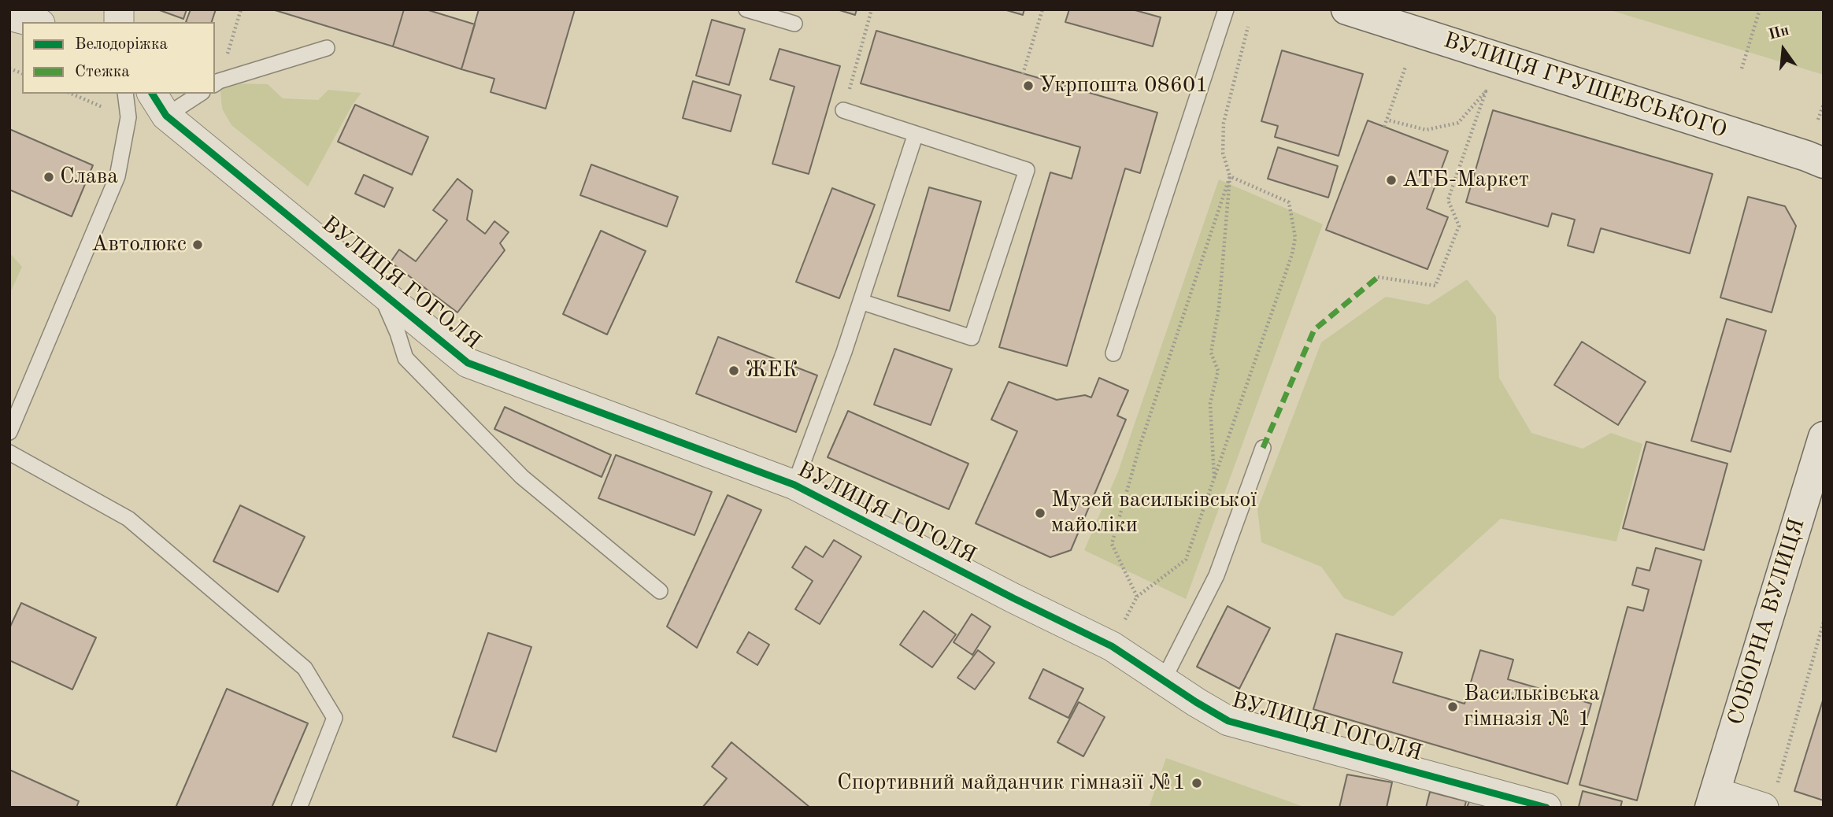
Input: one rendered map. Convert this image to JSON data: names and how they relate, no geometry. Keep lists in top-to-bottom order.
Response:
{
  "streets": {
    "main road": ["ВУЛИЦЯ ГРУШЕВСЬКОГО", "СОБОРНА ВУЛИЦЯ"],
    "street": ["ВУЛИЦЯ ГОГОЛЯ"]
  },
  "places": [
    "Укрпошта 08601",
    "Слава",
    "АТБ-Маркет",
    "Автолюкс",
    "ЖЕК",
    "Музей васильківської майоліки",
    "Васильківська гімназія № 1",
    "Спортивний майданчик гімназії №1"
  ],
  "legend": ["Велодоріжка", "Стежка"],
  "north": "top"
}
